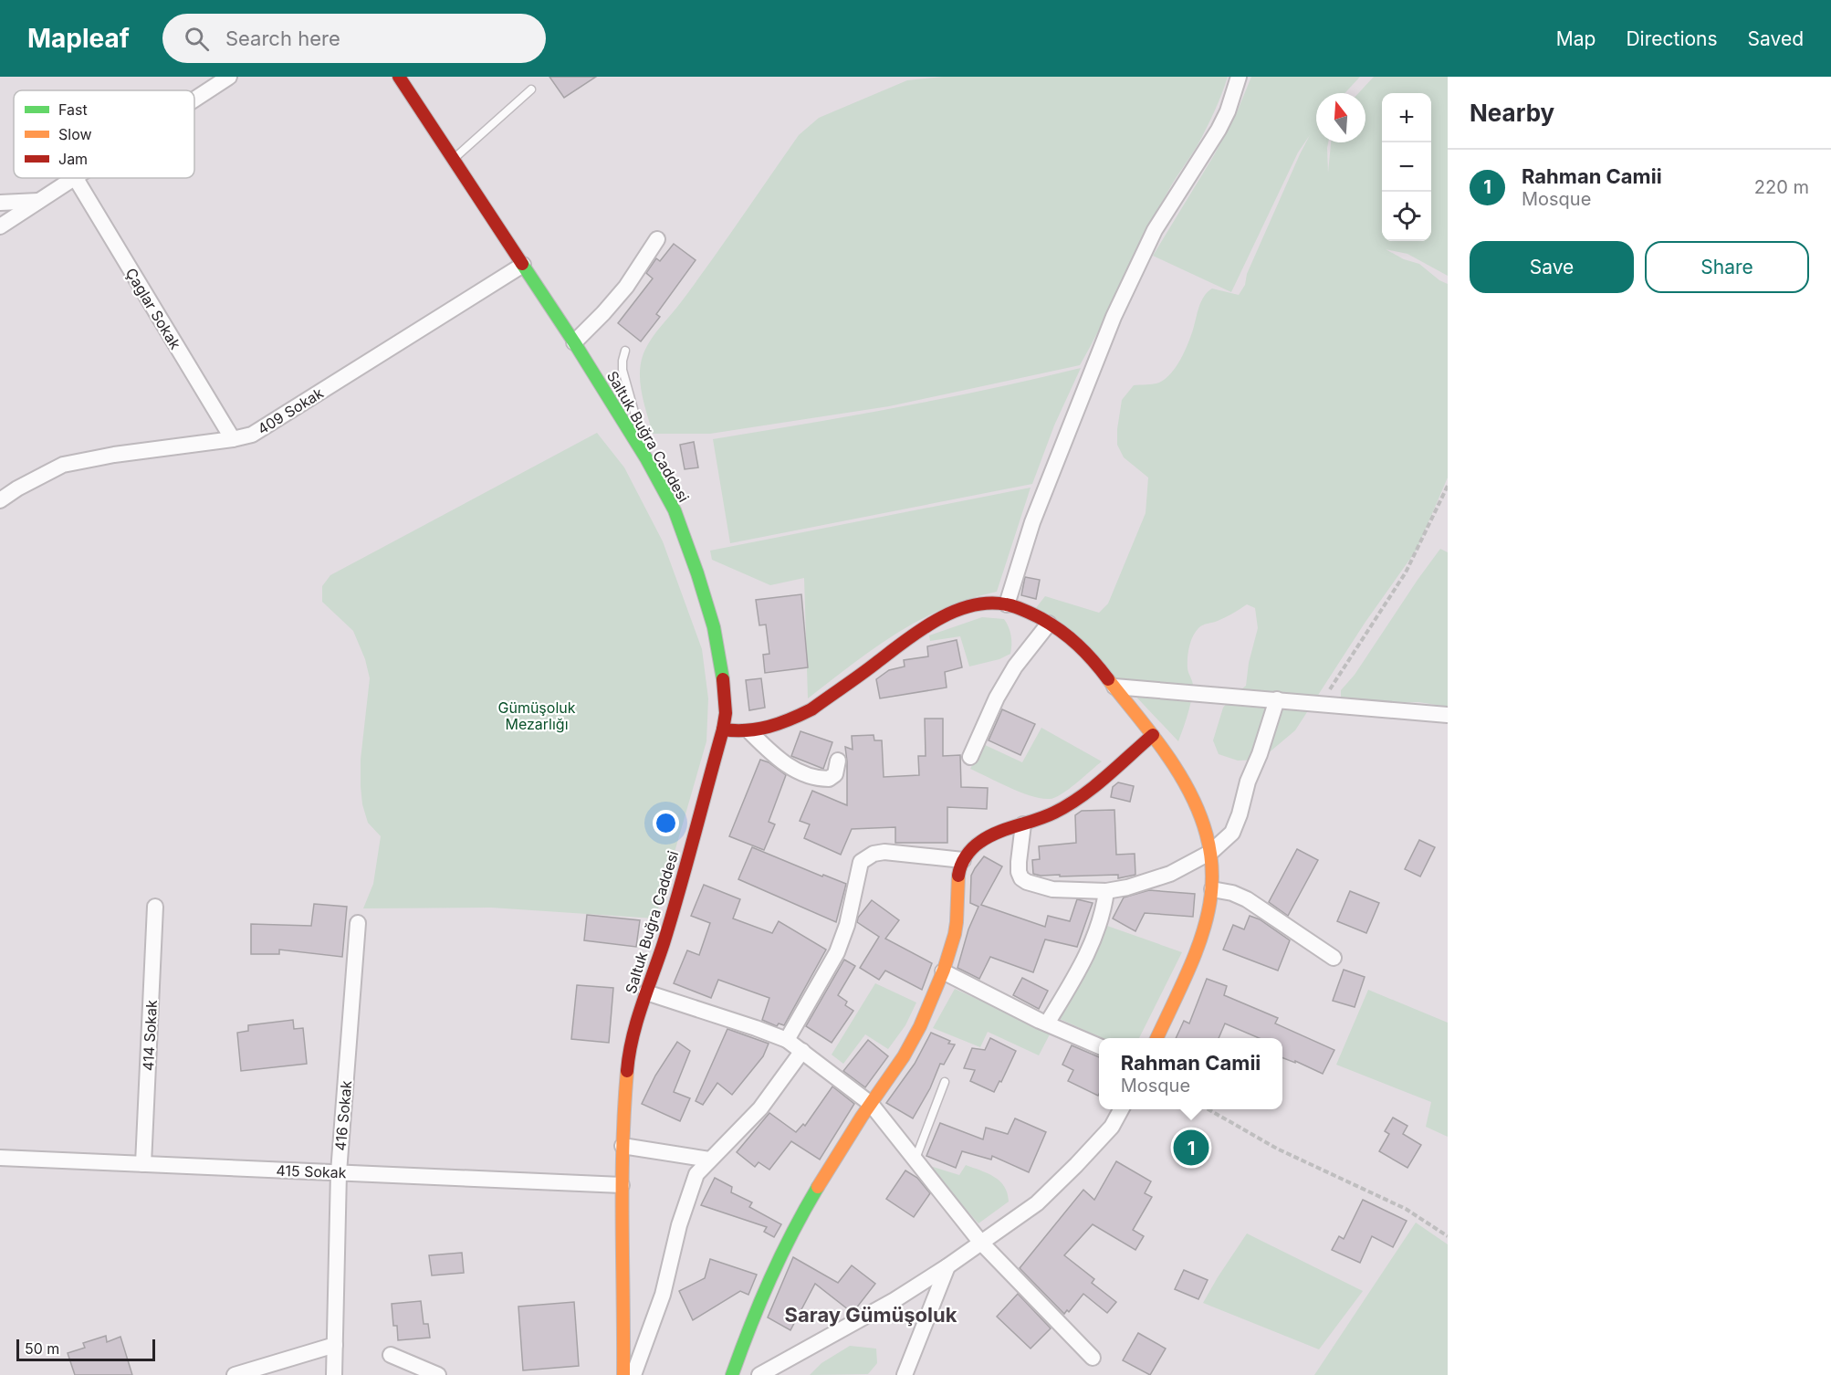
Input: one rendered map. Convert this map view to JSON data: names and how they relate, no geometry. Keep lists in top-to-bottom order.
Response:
{
  "streets": {
    "street": [
      "Çaglar Sokak",
      "409 Sokak",
      "Saltuk Buğra Caddesi",
      "414 Sokak",
      "416 Sokak",
      "415 Sokak"
    ]
  },
  "crossings": [
    ["Çaglar Sokak", "409 Sokak"],
    ["409 Sokak", "Saltuk Buğra Caddesi"],
    ["Saltuk Buğra Caddesi", "415 Sokak"],
    ["414 Sokak", "415 Sokak"],
    ["416 Sokak", "415 Sokak"]
  ],
  "districts": ["Saray Gümüşoluk"],
  "parks": ["Gümüşoluk Mezarlığı"],
  "legend": ["Fast", "Slow", "Jam"],
  "scale_bar": "50 m",
  "north": "top",
  "page": {
    "header": "Mapleaf",
    "search": "Search here",
    "nav": ["Map", "Directions", "Saved"],
    "heading": "Nearby",
    "map_buttons": ["+", "−"],
    "list": [
      {
        "mark": "1",
        "name": "Rahman Camii",
        "note": "Mosque",
        "value": "220 m"
      }
    ],
    "buttons": ["Save", "Share"],
    "popup": ["Rahman Camii", "Mosque"],
    "pins": "1",
    "scale": "50 m"
  }
}
